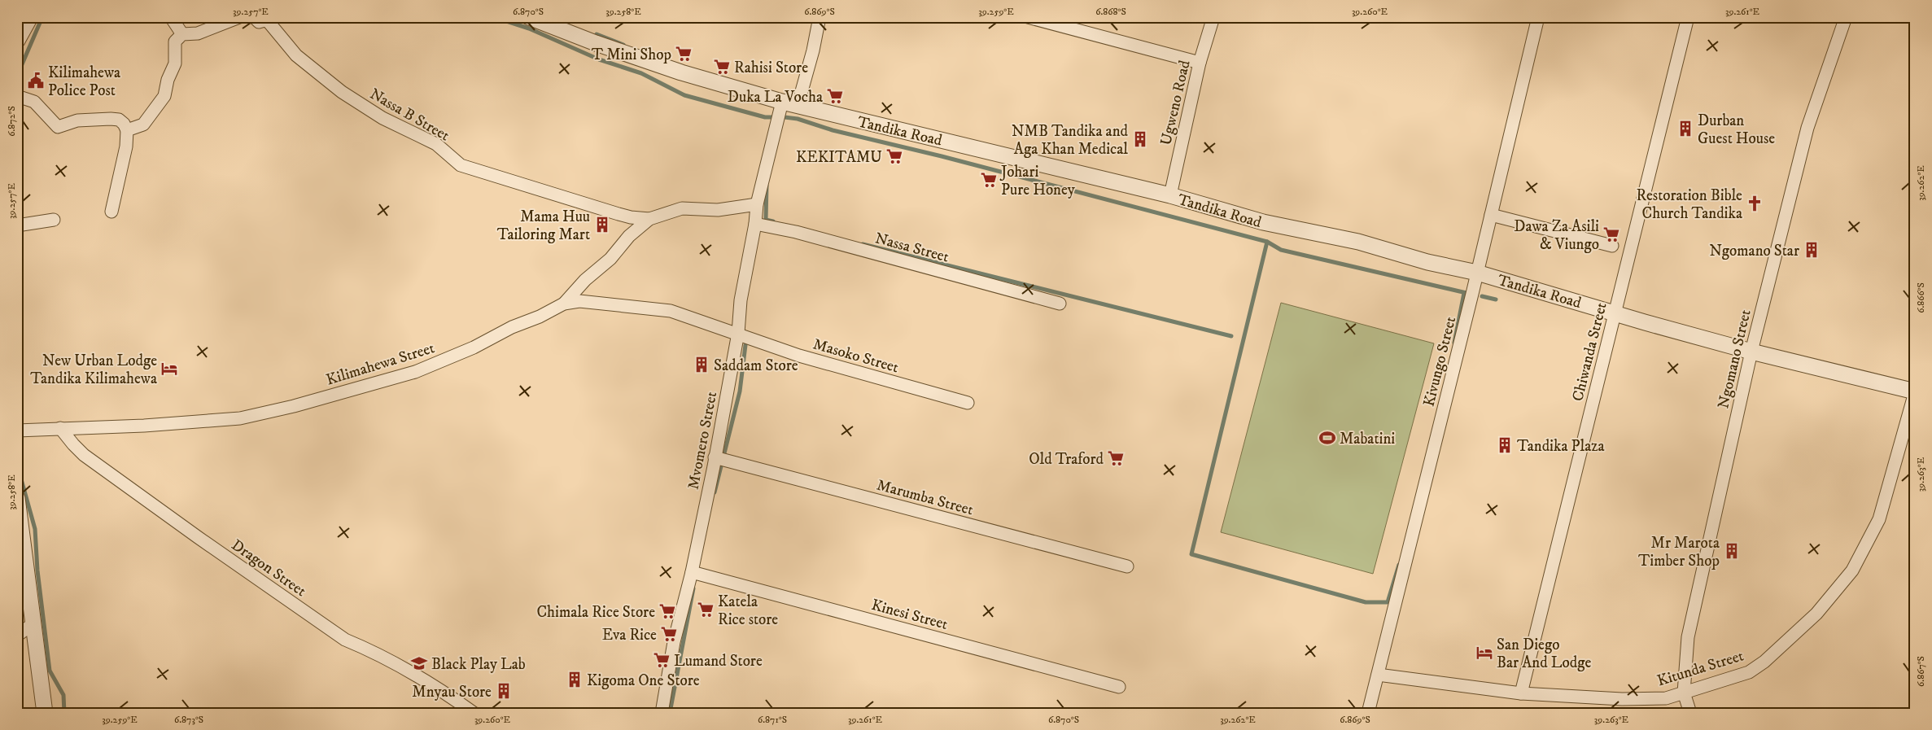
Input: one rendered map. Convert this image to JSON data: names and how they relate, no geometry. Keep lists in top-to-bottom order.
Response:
{
  "streets": {
    "street": [
      "Ugweno Road",
      "Nassa B Street",
      "Tandika Road",
      "Nassa Street",
      "Chiwanda Street",
      "Masoko Street",
      "Ngomano Street",
      "Kivungo Street",
      "Kilimahewa Street",
      "Mvomero Street",
      "Marumba Street",
      "Dragon Street",
      "Kinesi Street",
      "Kitunda Street"
    ]
  },
  "crossings": [
    ["Ugweno Road", "Tandika Road"],
    ["Tandika Road", "Chiwanda Street"],
    ["Tandika Road", "Ngomano Street"],
    ["Tandika Road", "Kivungo Street"],
    ["Tandika Road", "Mvomero Street"],
    ["Tandika Road", "Kitunda Street"],
    ["Nassa Street", "Mvomero Street"],
    ["Chiwanda Street", "Kitunda Street"],
    ["Masoko Street", "Kilimahewa Street"],
    ["Masoko Street", "Mvomero Street"],
    ["Ngomano Street", "Kitunda Street"],
    ["Kivungo Street", "Kitunda Street"],
    ["Kilimahewa Street", "Mvomero Street"],
    ["Kilimahewa Street", "Dragon Street"],
    ["Mvomero Street", "Marumba Street"],
    ["Mvomero Street", "Kinesi Street"]
  ],
  "places": {
    "supermarket": [
      "T Mini Shop",
      "Rahisi Store",
      "Duka La Vocha",
      "KEKITAMU",
      "Johari Pure Honey",
      "Dawa Za Asili & Viungo",
      "Old Traford",
      "Katela Rice store",
      "Chimala Rice Store",
      "Eva Rice",
      "Lumand Store"
    ],
    "public building": ["Kilimahewa Police Post"],
    "building": [
      "Durban Guest House",
      "NMB Tandika and Aga Khan Medical",
      "Mama Huu Tailoring Mart",
      "Ngomano Star",
      "Saddam Store",
      "Tandika Plaza",
      "Mr Marota Timber Shop",
      "Kigoma One Store",
      "Mnyau Store"
    ],
    "church": ["Restoration Bible Church Tandika"],
    "hotel": ["New Urban Lodge Tandika Kilimahewa", "San Diego Bar And Lodge"],
    "sports": ["Mabatini"],
    "school or university": ["Black Play Lab"]
  },
  "coordinates": [
    "39.257°E",
    "6.870°S",
    "39.258°E",
    "6.869°S",
    "39.259°E",
    "6.868°S",
    "39.260°E",
    "39.261°E",
    "6.872°S",
    "39.262°E",
    "6.866°S",
    "39.263°E",
    "6.867°S",
    "6.873°S",
    "6.871°S"
  ]
}
